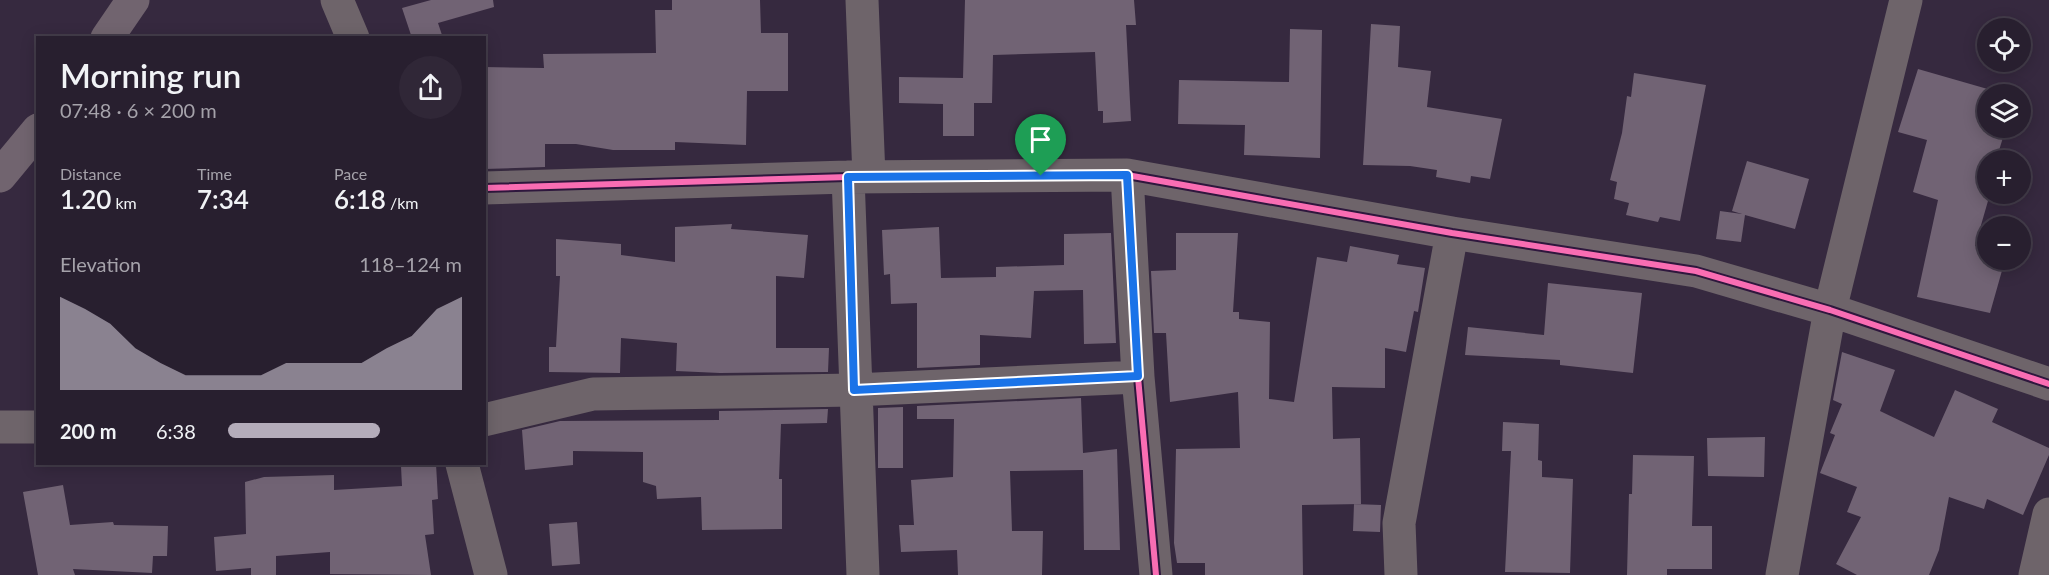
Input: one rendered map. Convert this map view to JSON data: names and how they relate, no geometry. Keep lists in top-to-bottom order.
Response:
{
  "page": {
    "map_buttons": ["+", "−"],
    "heading": ["Morning run", "07:48 · 6 × 200 m"],
    "stats": [
      ["Distance", "1.20 km"],
      ["Time", "7:34"],
      ["Pace", "6:18 /km"]
    ],
    "chart": ["Elevation", "118–124 m"],
    "list": [
      {
        "name": "200 m",
        "note": "6:38"
      }
    ]
  }
}
